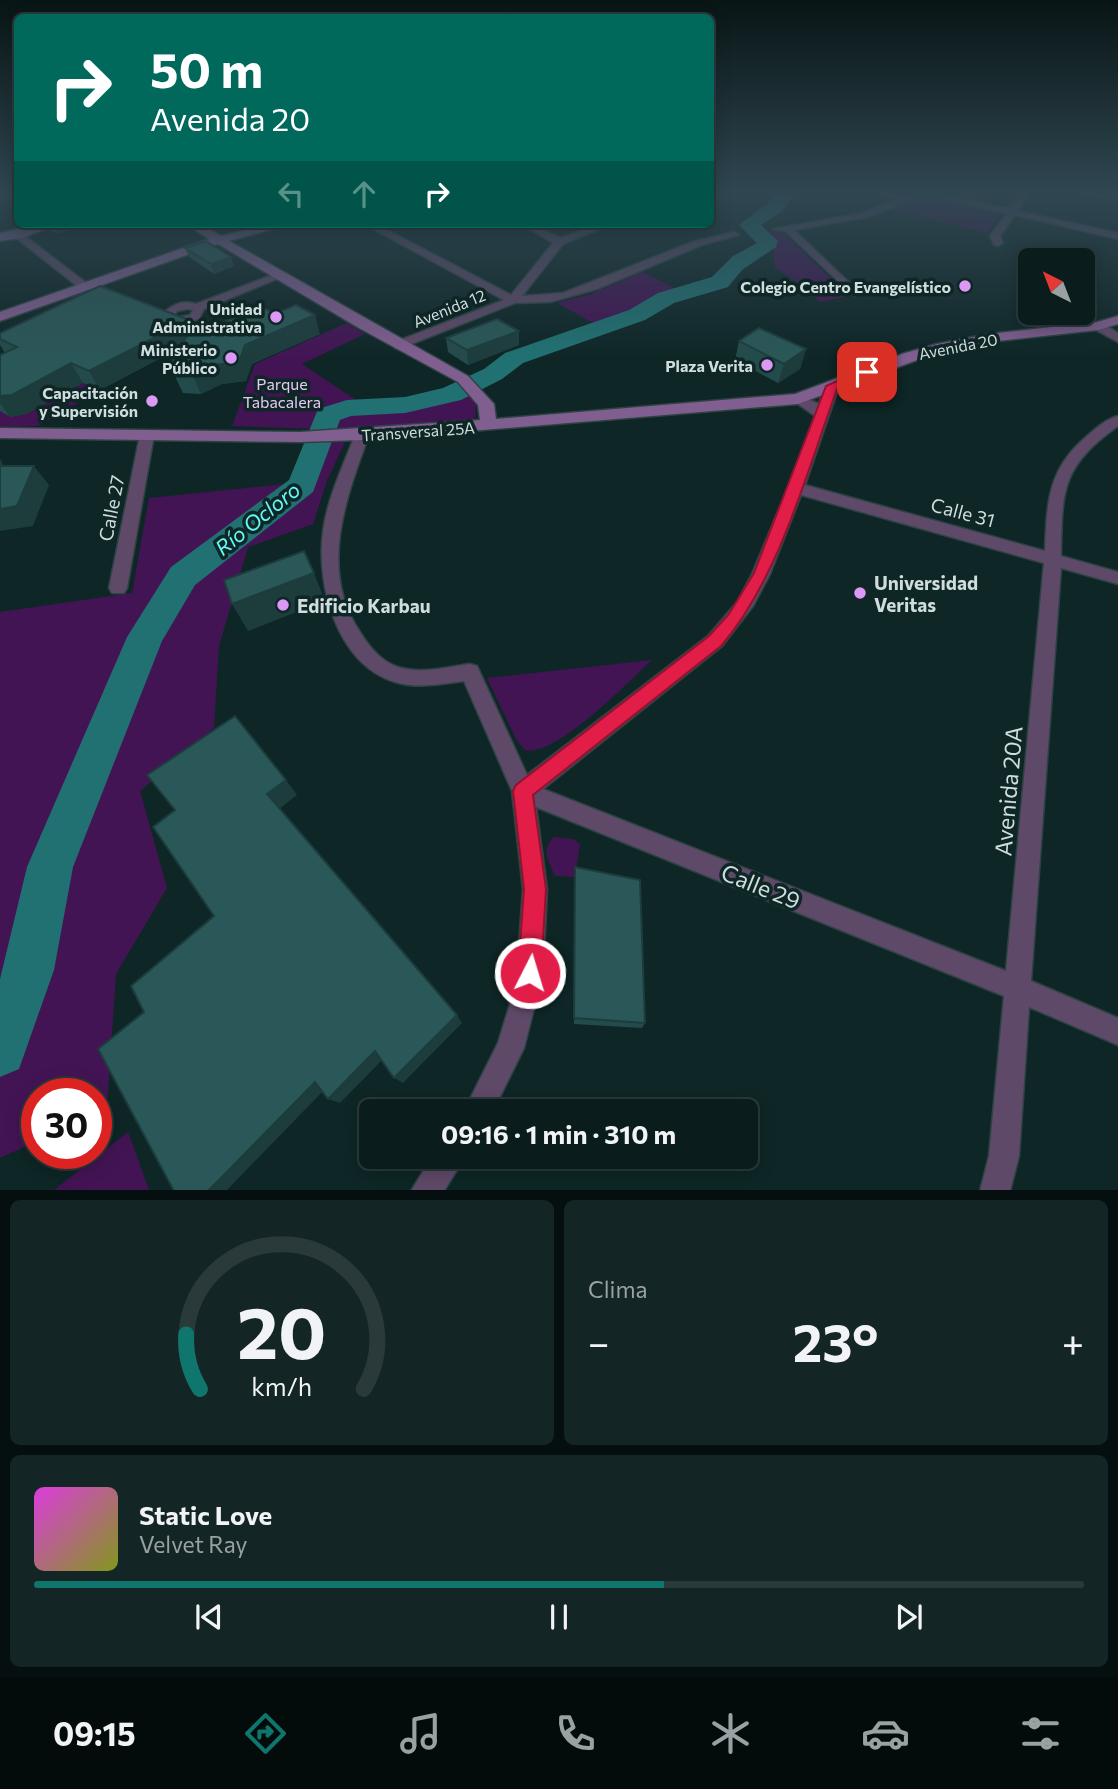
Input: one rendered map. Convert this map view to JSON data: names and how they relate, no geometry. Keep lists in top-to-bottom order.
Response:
{
  "streets": {
    "main road": ["Avenida 20", "Transversal 25A"],
    "street": [
      "Avenida 12",
      "Calle 27",
      "Calle 31",
      "Avenida 20A",
      "Calle 29"
    ]
  },
  "crossings": [
    ["Avenida 20", "Transversal 25A"],
    ["Transversal 25A", "Calle 27"],
    ["Calle 31", "Avenida 20A"],
    ["Avenida 20A", "Calle 29"]
  ],
  "water": ["Río Ocloro"],
  "parks": ["Parque Tabacalera"],
  "places": [
    "Colegio Centro Evangelístico",
    "Unidad Administrativa",
    "Ministerio Público",
    "Plaza Verita",
    "Capacitación y Supervisión",
    "Universidad Veritas",
    "Edificio Karbau"
  ],
  "north": "top left",
  "page": {
    "turn": ["50 m", "Avenida 20"],
    "limit": "30",
    "trip": "09:16 · 1 min · 310 m",
    "tile": "Clima",
    "heat": ["−", "23°", "+"],
    "song": ["Static Love", "Velvet Ray"],
    "tabs": "09:15",
    "gauge": ["20", "km/h"]
  }
}
